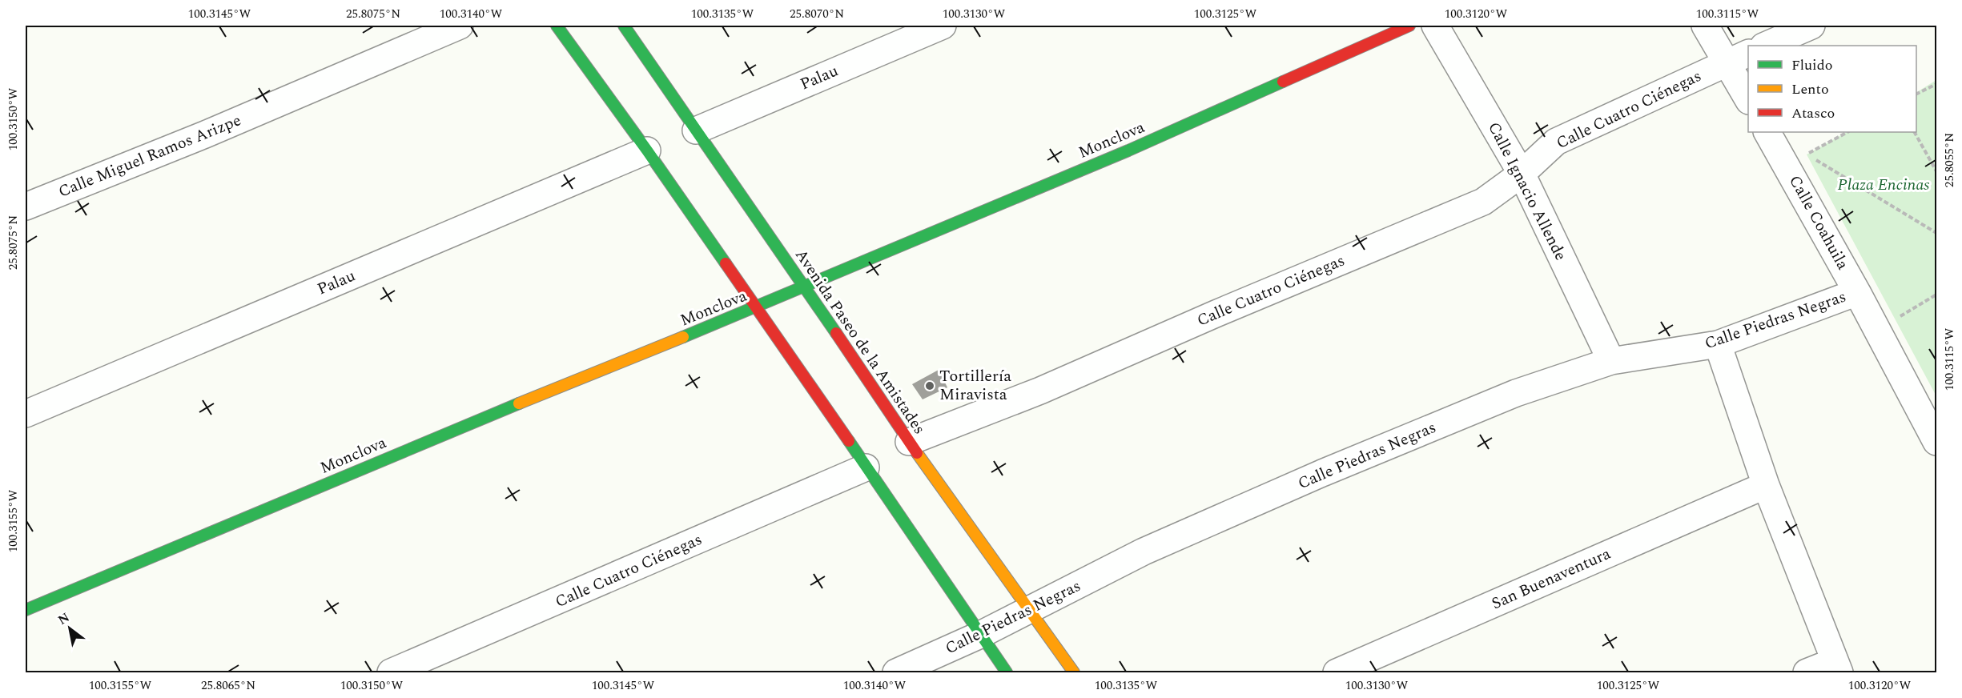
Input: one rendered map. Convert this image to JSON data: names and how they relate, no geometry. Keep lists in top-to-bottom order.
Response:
{
  "streets": {
    "street": [
      "Palau",
      "Calle Cuatro Ciénegas",
      "Monclova",
      "Calle Miguel Ramos Arizpe",
      "Calle Ignacio Allende",
      "Calle Coahuila",
      "Calle Piedras Negras",
      "Avenida Paseo de la Amistades",
      "San Buenaventura"
    ]
  },
  "crossings": [
    ["Palau", "Avenida Paseo de la Amistades"],
    ["Calle Cuatro Ciénegas", "Calle Ignacio Allende"],
    ["Calle Cuatro Ciénegas", "Avenida Paseo de la Amistades"],
    ["Monclova", "Avenida Paseo de la Amistades"],
    ["Calle Ignacio Allende", "Calle Piedras Negras"],
    ["Calle Coahuila", "Calle Piedras Negras"],
    ["Calle Piedras Negras", "Avenida Paseo de la Amistades"]
  ],
  "parks": ["Plaza Encinas"],
  "places": ["Tortillería Miravista"],
  "legend": ["Fluido", "Lento", "Atasco"],
  "north": "top left",
  "coordinates": [
    "100.3145°W",
    "25.8075°N",
    "100.3140°W",
    "100.3135°W",
    "25.8070°N",
    "100.3130°W",
    "100.3125°W",
    "100.3120°W",
    "100.3115°W",
    "100.3150°W",
    "25.8055°N",
    "100.3155°W",
    "25.8065°N"
  ]
}
